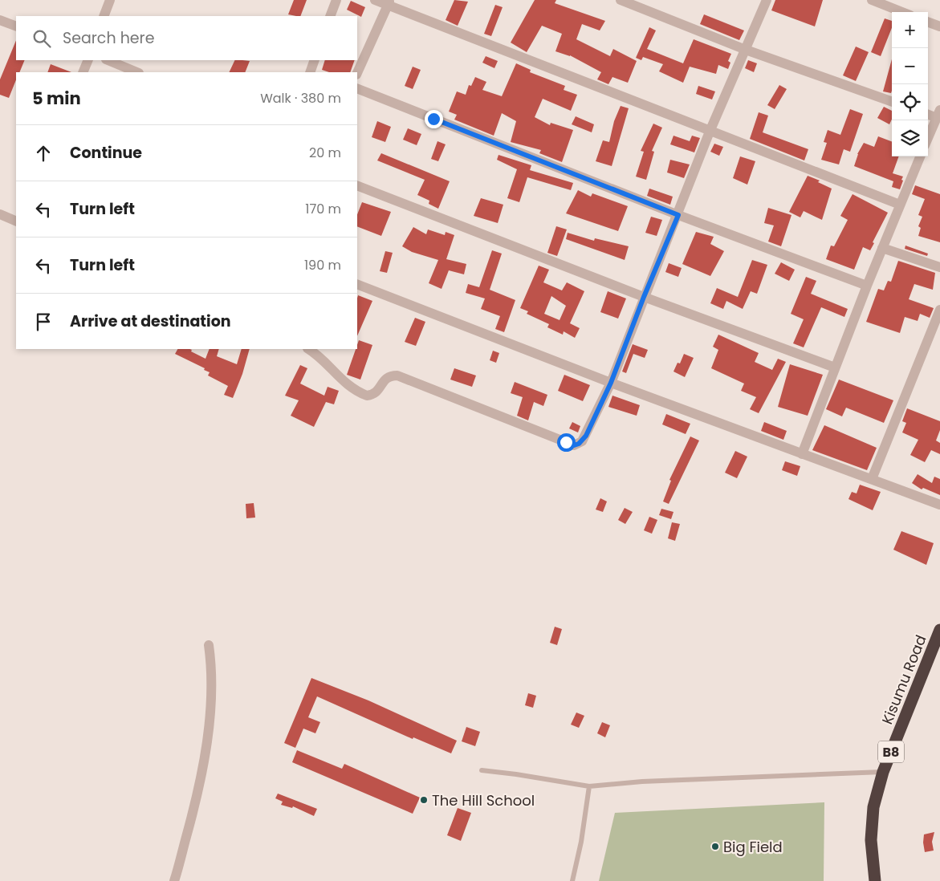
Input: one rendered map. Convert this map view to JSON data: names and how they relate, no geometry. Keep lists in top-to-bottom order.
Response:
{
  "streets": {
    "highway": ["Kisumu Road", "B8"]
  },
  "places": ["The Hill School", "Big Field"],
  "page": {
    "map_buttons": ["+", "−"],
    "search": "Search here",
    "heading": ["5 min", "Walk · 380 m"],
    "list": [
      ["Continue", "20 m"],
      ["Turn left", "170 m"],
      ["Turn left", "190 m"],
      "Arrive at destination"
    ]
  }
}
